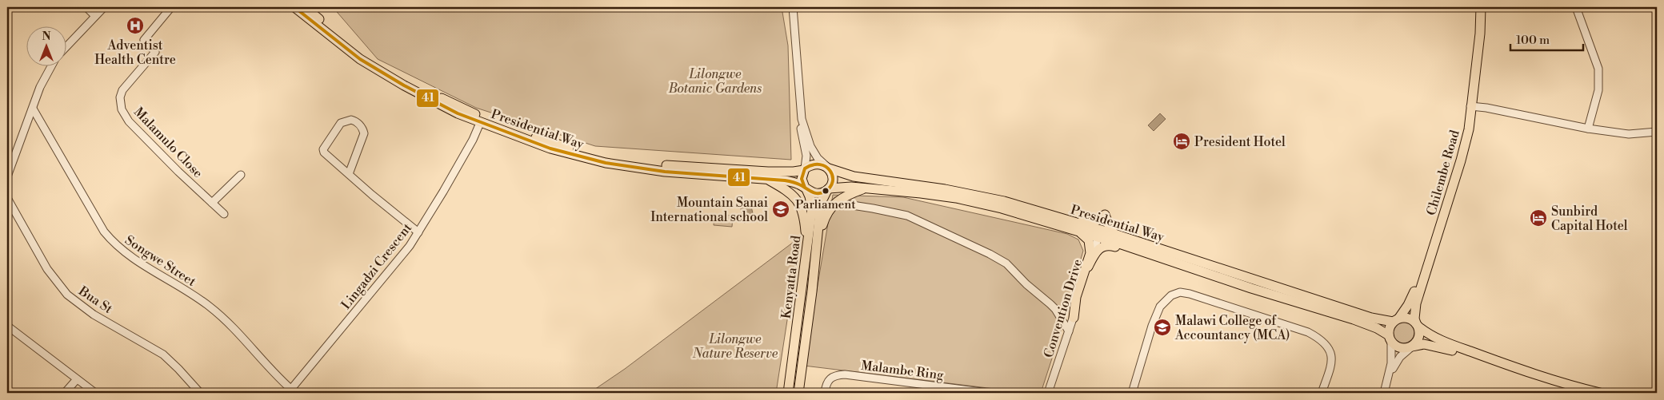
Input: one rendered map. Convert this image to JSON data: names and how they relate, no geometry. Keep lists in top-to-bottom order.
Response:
{
  "streets": {
    "main road": ["Presidential Way", "Chilembe Road", "Kenyatta Road"],
    "street": [
      "Malamulo Close",
      "Songwe Street",
      "Lingadzi Crescent",
      "Bua St",
      "Convention Drive",
      "Malambe Ring"
    ]
  },
  "crossings": [
    ["Presidential Way", "Lingadzi Crescent"],
    ["Presidential Way", "Kenyatta Road"],
    ["Presidential Way", "Convention Drive"],
    ["Songwe Street", "Lingadzi Crescent"]
  ],
  "parks": ["Lilongwe Botanic Gardens", "Lilongwe Nature Reserve"],
  "places": {
    "hospital": ["Adventist Health Centre"],
    "hotel": ["President Hotel", "Sunbird Capital Hotel"],
    "other": ["Parliament"],
    "school or university": ["Mountain Sanai International school", "Malawi College of Accountancy (MCA)"]
  },
  "lines": ["transit line 41"],
  "scale_bar": "100 m",
  "north": "top"
}
